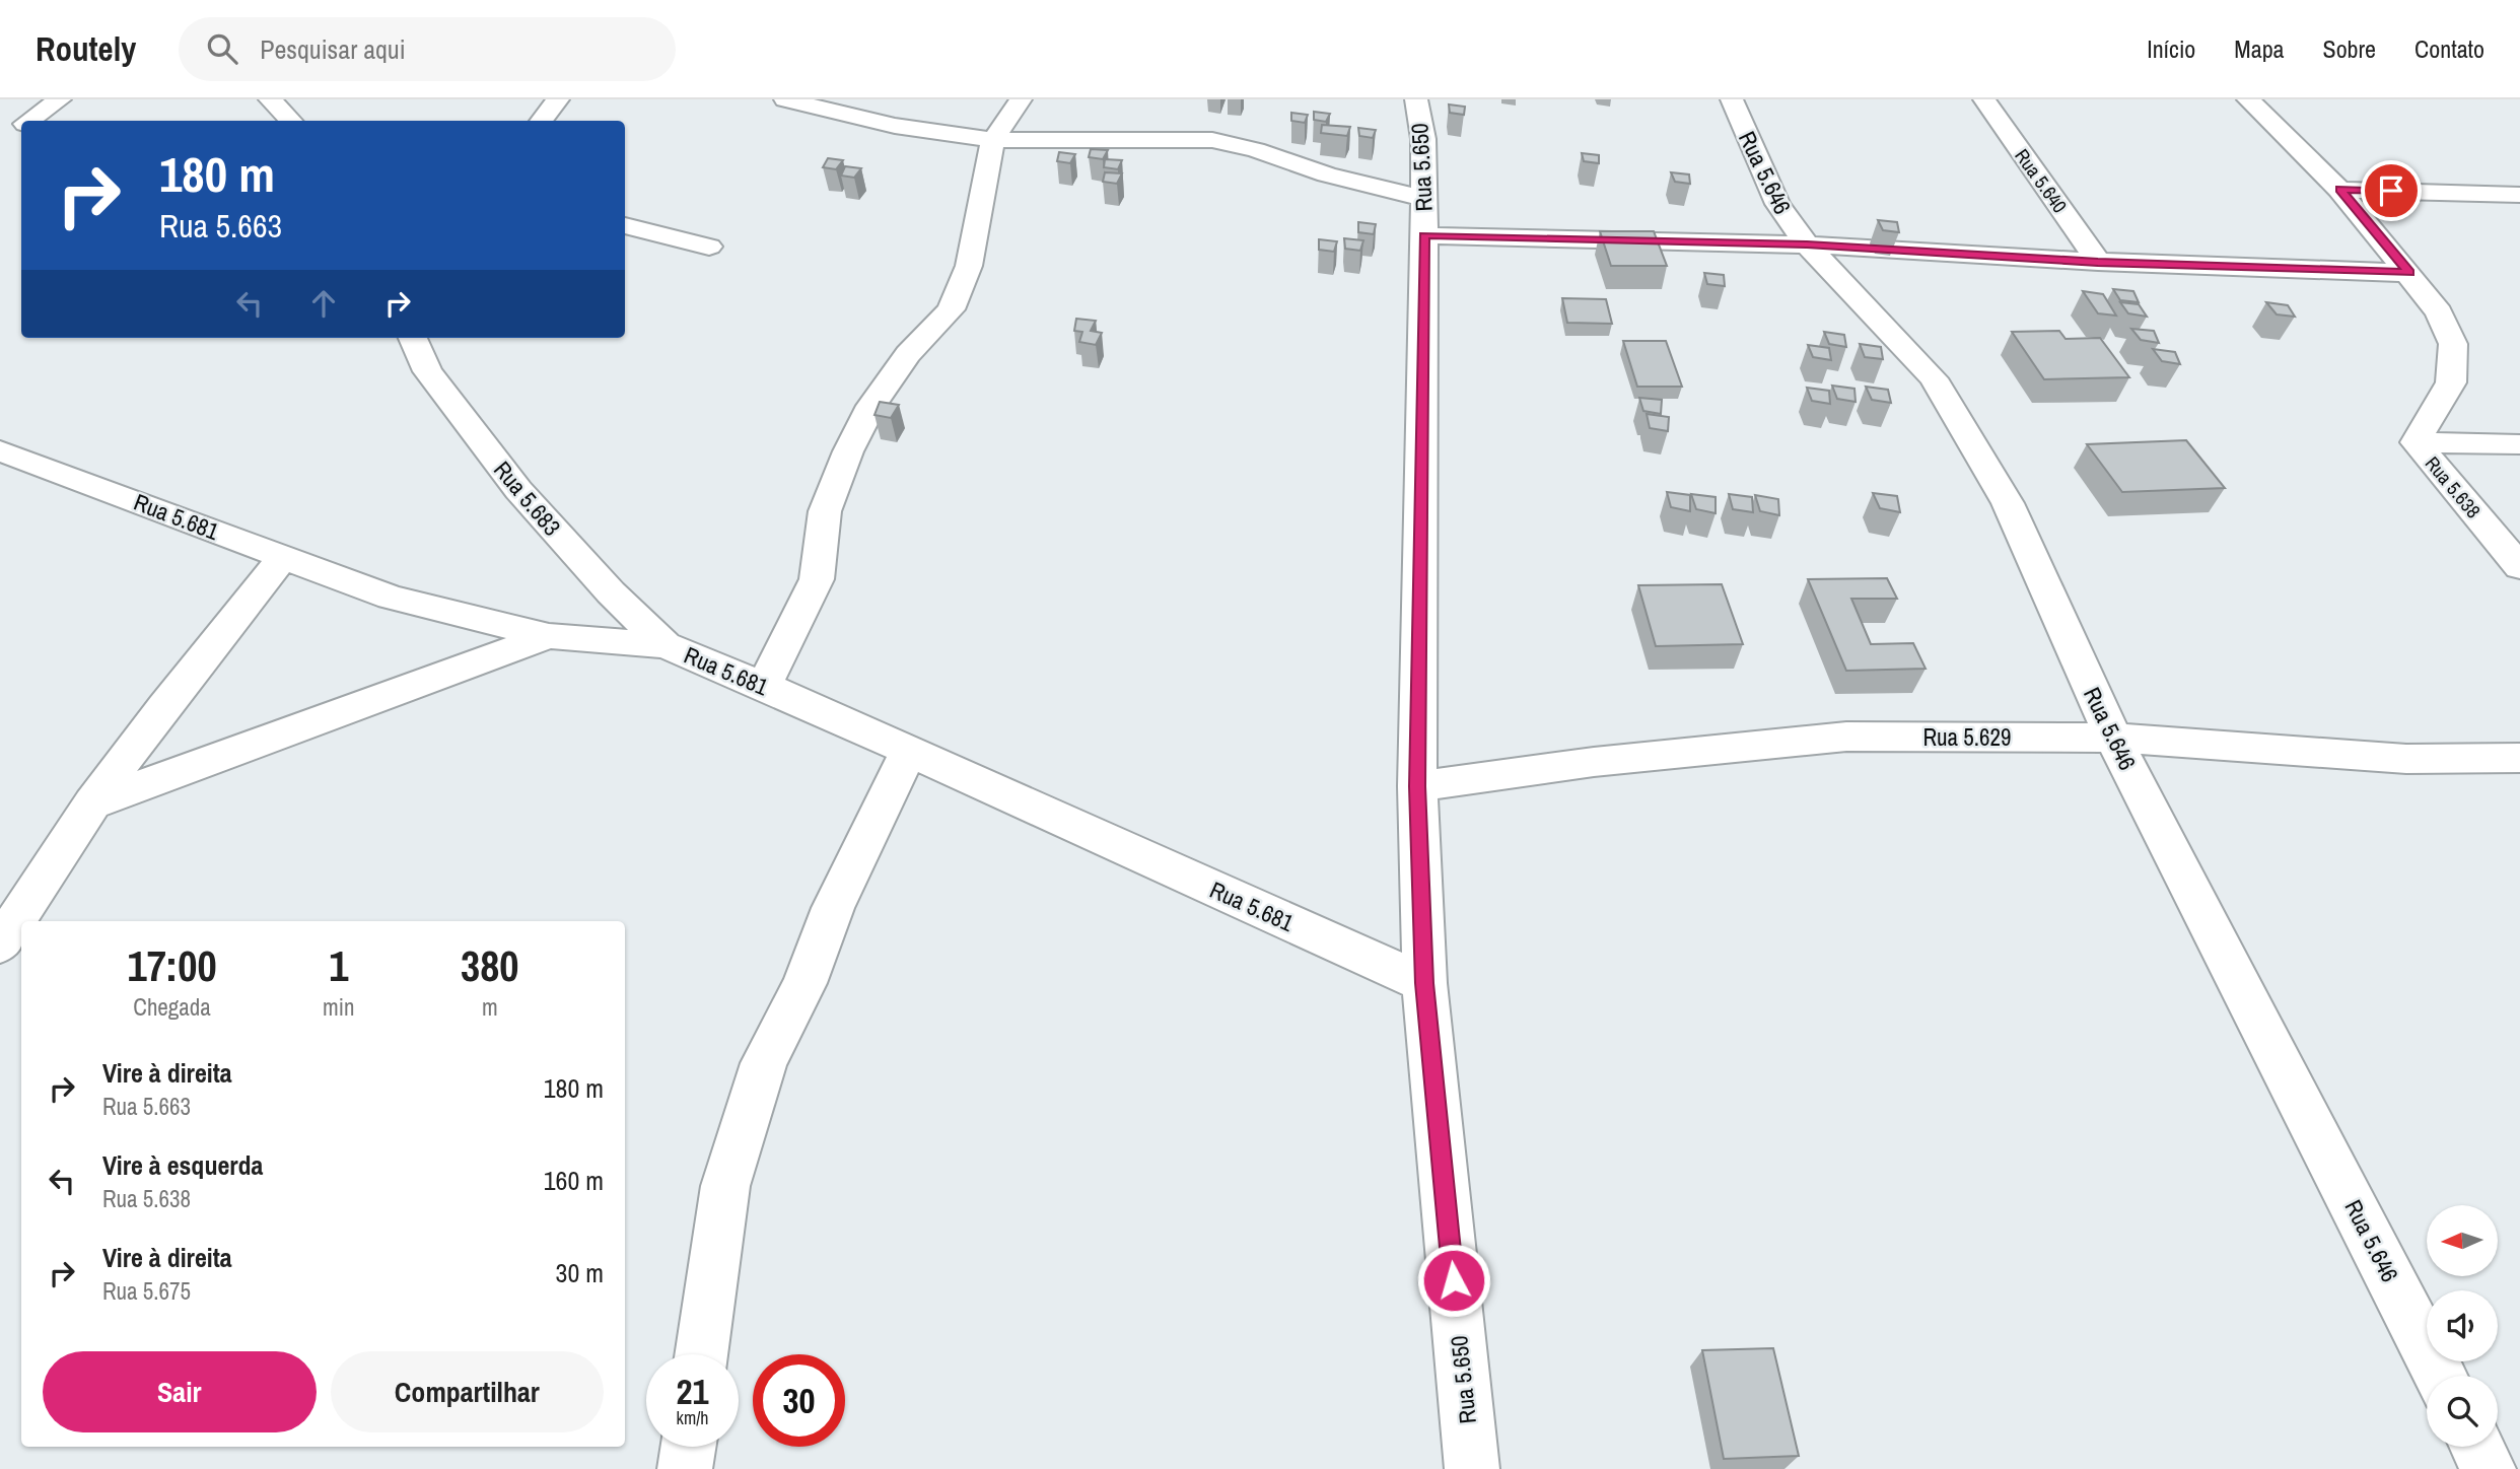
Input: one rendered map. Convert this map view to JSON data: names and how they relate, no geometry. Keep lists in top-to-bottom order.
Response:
{
  "streets": {
    "street": [
      "Rua 5.650",
      "Rua 5.646",
      "Rua 5.640",
      "Rua 5.638",
      "Rua 5.683",
      "Rua 5.681",
      "Rua 5.629"
    ]
  },
  "crossings": [
    ["Rua 5.650", "Rua 5.681"],
    ["Rua 5.650", "Rua 5.629"],
    ["Rua 5.646", "Rua 5.629"],
    ["Rua 5.683", "Rua 5.681"]
  ],
  "north": "left",
  "page": {
    "header": "Routely",
    "search": "Pesquisar aqui",
    "nav": [
      "Início",
      "Mapa",
      "Sobre",
      "Contato"
    ],
    "turn": ["180 m", "Rua 5.663"],
    "eta": [
      "17:00",
      "Chegada",
      "1",
      "min",
      "380",
      "m"
    ],
    "list": [
      {
        "name": "Vire à direita",
        "note": "Rua 5.663",
        "value": "180 m"
      },
      {
        "name": "Vire à esquerda",
        "note": "Rua 5.638",
        "value": "160 m"
      },
      {
        "name": "Vire à direita",
        "note": "Rua 5.675",
        "value": "30 m"
      }
    ],
    "buttons": ["Sair", "Compartilhar"],
    "speed": "21 km/h",
    "limit": "30"
  }
}
